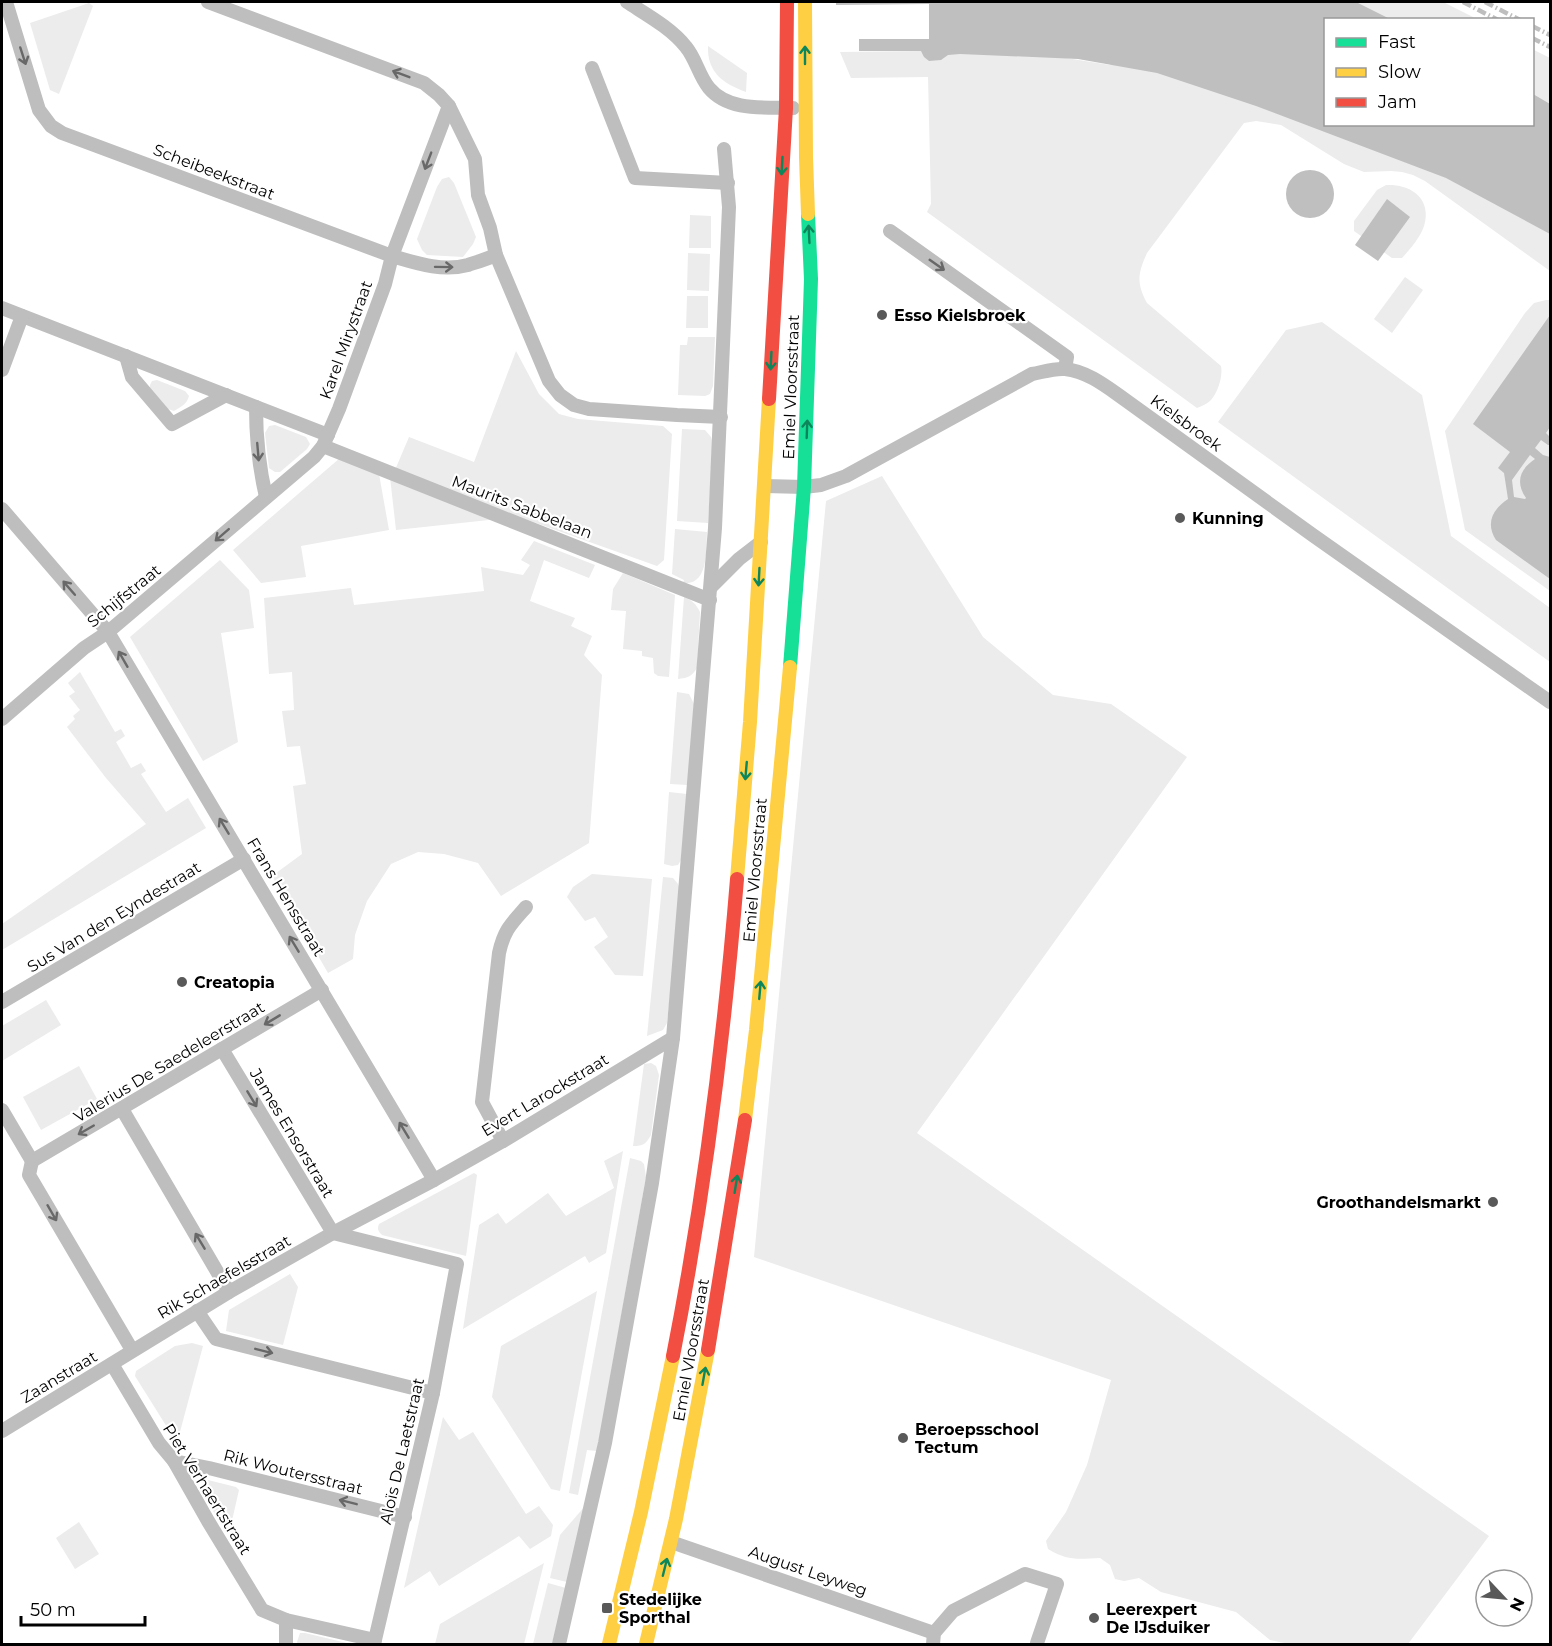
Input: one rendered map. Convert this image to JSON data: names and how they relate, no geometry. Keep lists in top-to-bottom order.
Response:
{
  "streets": {
    "street": [
      "Scheibeekstraat",
      "Karel Mirystraat",
      "Emiel Vloorsstraat",
      "Kielsbroek",
      "Maurits Sabbelaan",
      "Schijfstraat",
      "Frans Hensstraat",
      "Sus Van den Eyndestraat",
      "Valerius De Saedeleerstraat",
      "Evert Larockstraat",
      "James Ensorstraat",
      "Rik Schaefelsstraat",
      "Zaanstraat",
      "Aloïs De Laetstraat",
      "Rik Woutersstraat",
      "Piet Verhaertstraat",
      "August Leyweg"
    ]
  },
  "crossings": [
    ["Scheibeekstraat", "Karel Mirystraat"],
    ["Karel Mirystraat", "Maurits Sabbelaan"],
    ["Karel Mirystraat", "Schijfstraat"],
    ["Emiel Vloorsstraat", "Kielsbroek"],
    ["Emiel Vloorsstraat", "August Leyweg"],
    ["Maurits Sabbelaan", "Schijfstraat"],
    ["Schijfstraat", "Frans Hensstraat"],
    ["Frans Hensstraat", "Sus Van den Eyndestraat"],
    ["Frans Hensstraat", "Valerius De Saedeleerstraat"],
    ["Frans Hensstraat", "Evert Larockstraat"],
    ["Frans Hensstraat", "Rik Schaefelsstraat"],
    ["Valerius De Saedeleerstraat", "James Ensorstraat"],
    ["Evert Larockstraat", "Rik Schaefelsstraat"],
    ["James Ensorstraat", "Rik Schaefelsstraat"],
    ["James Ensorstraat", "Aloïs De Laetstraat"],
    ["Rik Schaefelsstraat", "Zaanstraat"],
    ["Rik Schaefelsstraat", "Aloïs De Laetstraat"],
    ["Zaanstraat", "Piet Verhaertstraat"],
    ["Aloïs De Laetstraat", "Rik Woutersstraat"],
    ["Aloïs De Laetstraat", "Piet Verhaertstraat"],
    ["Rik Woutersstraat", "Piet Verhaertstraat"]
  ],
  "one_way": [
    "Scheibeekstraat",
    "Karel Mirystraat",
    "Schijfstraat",
    "Frans Hensstraat",
    "Valerius De Saedeleerstraat",
    "Rik Woutersstraat"
  ],
  "places": {
    "other": [
      "Esso Kielsbroek",
      "Kunning",
      "Creatopia",
      "Groothandelsmarkt",
      "Beroepsschool Tectum",
      "Leerexpert De IJsduiker"
    ],
    "transit": ["Stedelijke Sporthal"]
  },
  "legend": ["Fast", "Slow", "Jam"],
  "scale_bar": "50 m",
  "north": "bottom right"
}
